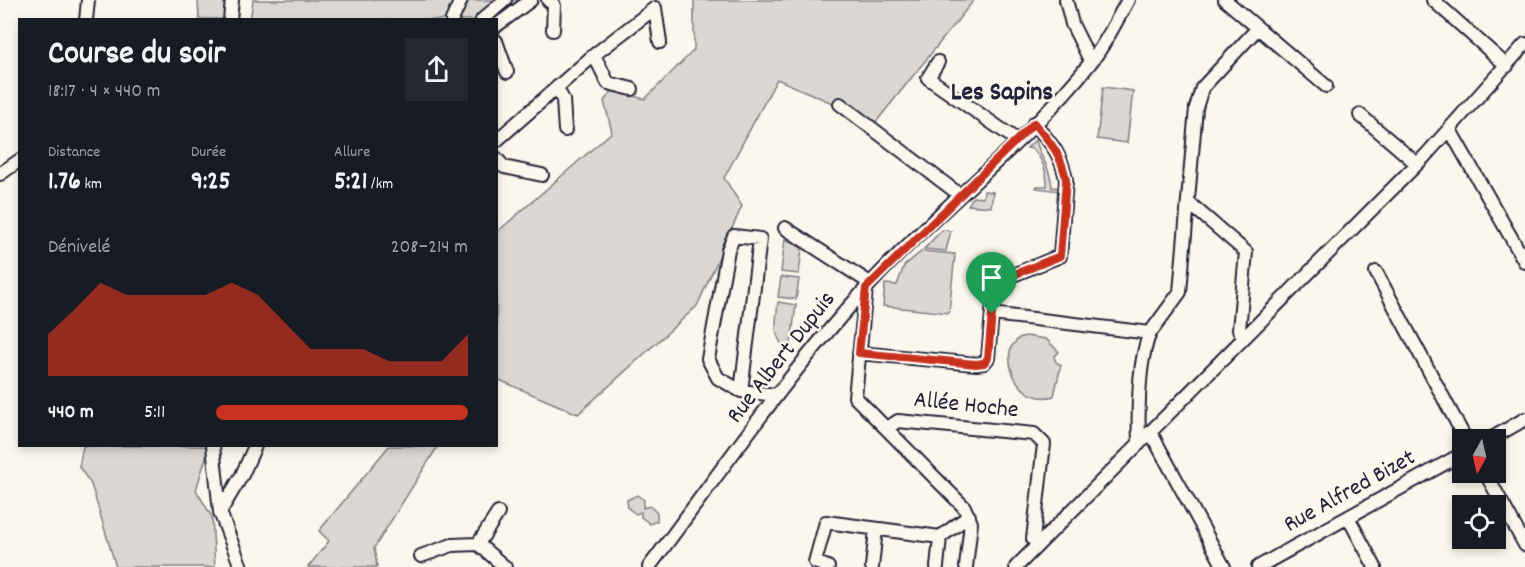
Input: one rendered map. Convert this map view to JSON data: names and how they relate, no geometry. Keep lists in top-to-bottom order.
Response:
{
  "streets": {
    "street": ["Rue Albert Dupuis", "Allée Hoche", "Rue Alfred Bizet"]
  },
  "districts": ["Les Sapins"],
  "north": "bottom",
  "page": {
    "heading": ["Course du soir", "18:17 · 4 × 440 m"],
    "stats": [
      ["Distance", "1.76 km"],
      ["Durée", "9:25"],
      ["Allure", "5:21 /km"]
    ],
    "chart": ["Dénivelé", "208–214 m"],
    "list": [
      {
        "name": "440 m",
        "note": "5:11"
      }
    ]
  }
}
